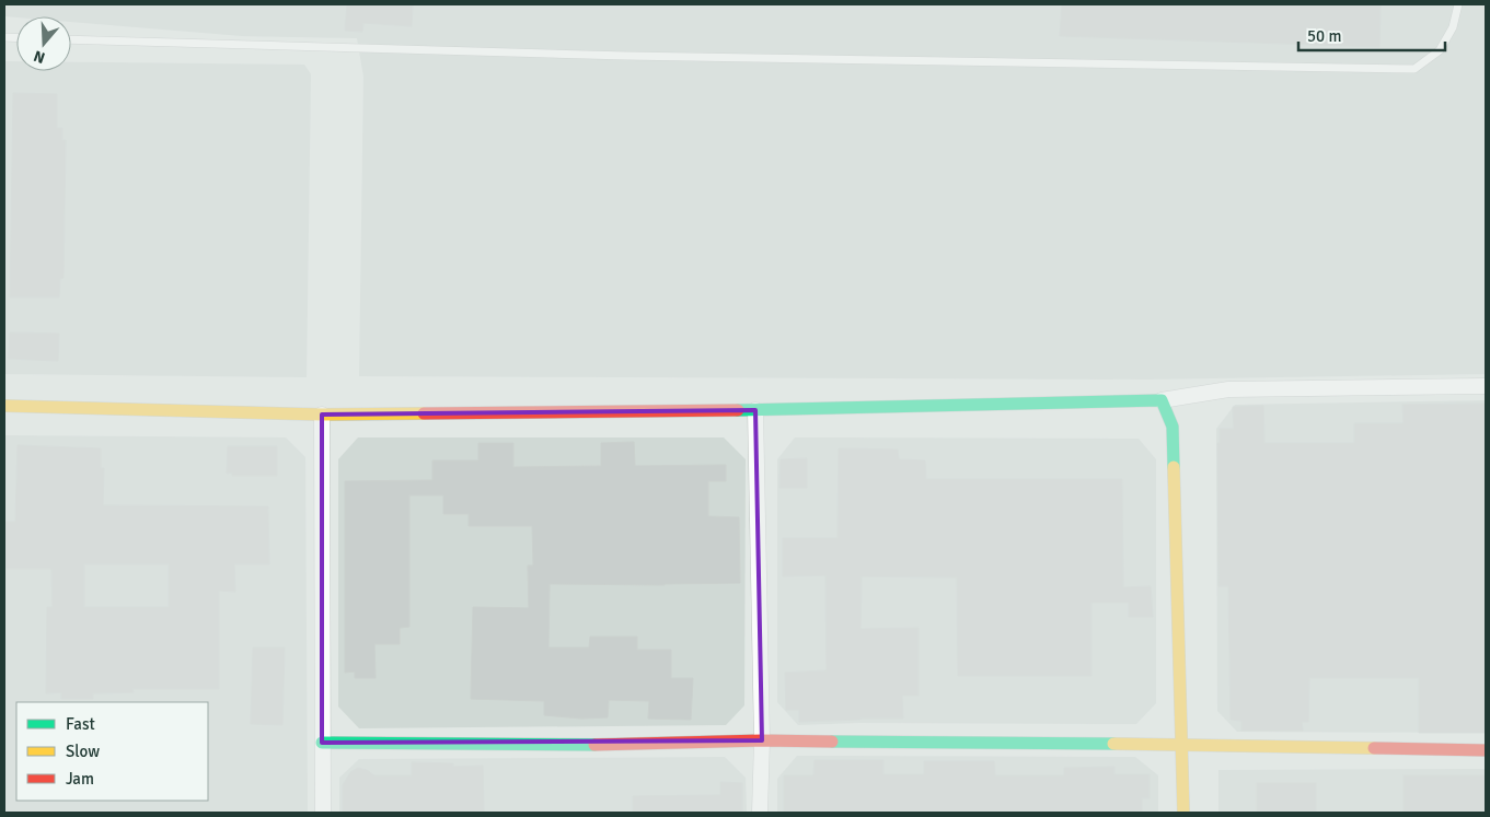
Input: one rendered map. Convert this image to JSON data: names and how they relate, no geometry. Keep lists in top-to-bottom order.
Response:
{
  "legend": ["Fast", "Slow", "Jam"],
  "scale_bar": "50 m",
  "north": "bottom"
}
